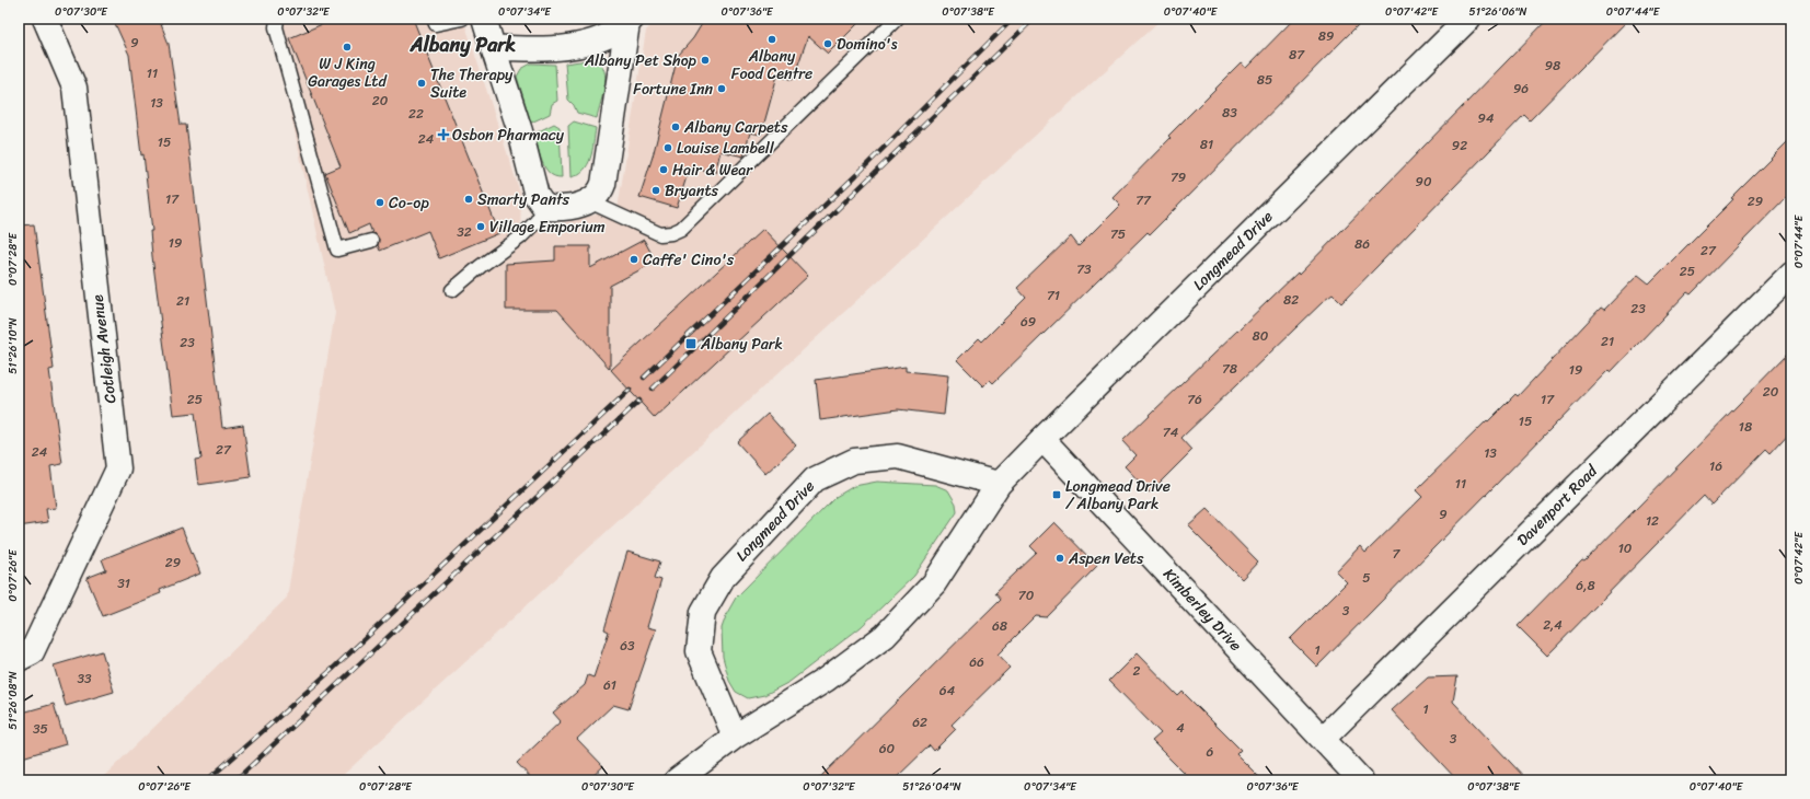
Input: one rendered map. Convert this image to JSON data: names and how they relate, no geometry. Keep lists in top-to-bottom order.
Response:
{
  "streets": {
    "street": [
      "Longmead Drive",
      "Cotleigh Avenue",
      "Davenport Road",
      "Kimberley Drive"
    ]
  },
  "crossings": [
    ["Longmead Drive", "Kimberley Drive"],
    ["Davenport Road", "Kimberley Drive"]
  ],
  "districts": ["Albany Park"],
  "places": {
    "other": [
      "Albany Food Centre",
      "Domino's",
      "W J King Garages Ltd",
      "Albany Pet Shop",
      "The Therapy Suite",
      "Fortune Inn",
      "Albany Carpets",
      "Louise Lambell",
      "Hair & Wear",
      "Bryants",
      "Smarty Pants",
      "Co-op",
      "Village Emporium",
      "Caffe' Cino's",
      "Aspen Vets"
    ],
    "health": ["Osbon Pharmacy"],
    "transit": ["Albany Park", "Longmead Drive / Albany Park"]
  },
  "house_numbers": [
    "89",
    "9",
    "87",
    "98",
    "11",
    "85",
    "96",
    "20",
    "13",
    "83",
    "22",
    "94",
    "24",
    "15",
    "81",
    "92",
    "79",
    "90",
    "17",
    "77",
    "29",
    "32",
    "75",
    "19",
    "86",
    "27",
    "73",
    "25",
    "71",
    "82",
    "21",
    "23",
    "69",
    "80",
    "21",
    "23",
    "78",
    "19",
    "20",
    "25",
    "76",
    "17",
    "15",
    "18",
    "74",
    "27",
    "24",
    "13",
    "16",
    "11",
    "9",
    "12",
    "10",
    "7",
    "29",
    "5",
    "31",
    "6,8",
    "70",
    "3",
    "2,4",
    "68",
    "63",
    "1",
    "66",
    "2",
    "33",
    "61",
    "64",
    "1",
    "62",
    "4",
    "35",
    "3",
    "60",
    "6"
  ],
  "coordinates": [
    "0°07'30\"E",
    "0°07'32\"E",
    "0°07'34\"E",
    "0°07'36\"E",
    "0°07'38\"E",
    "0°07'40\"E",
    "0°07'42\"E",
    "51°26'06\"N",
    "0°07'44\"E",
    "0°07'28\"E",
    "51°26'10\"N",
    "0°07'26\"E",
    "51°26'08\"N",
    "51°26'04\"N"
  ]
}
